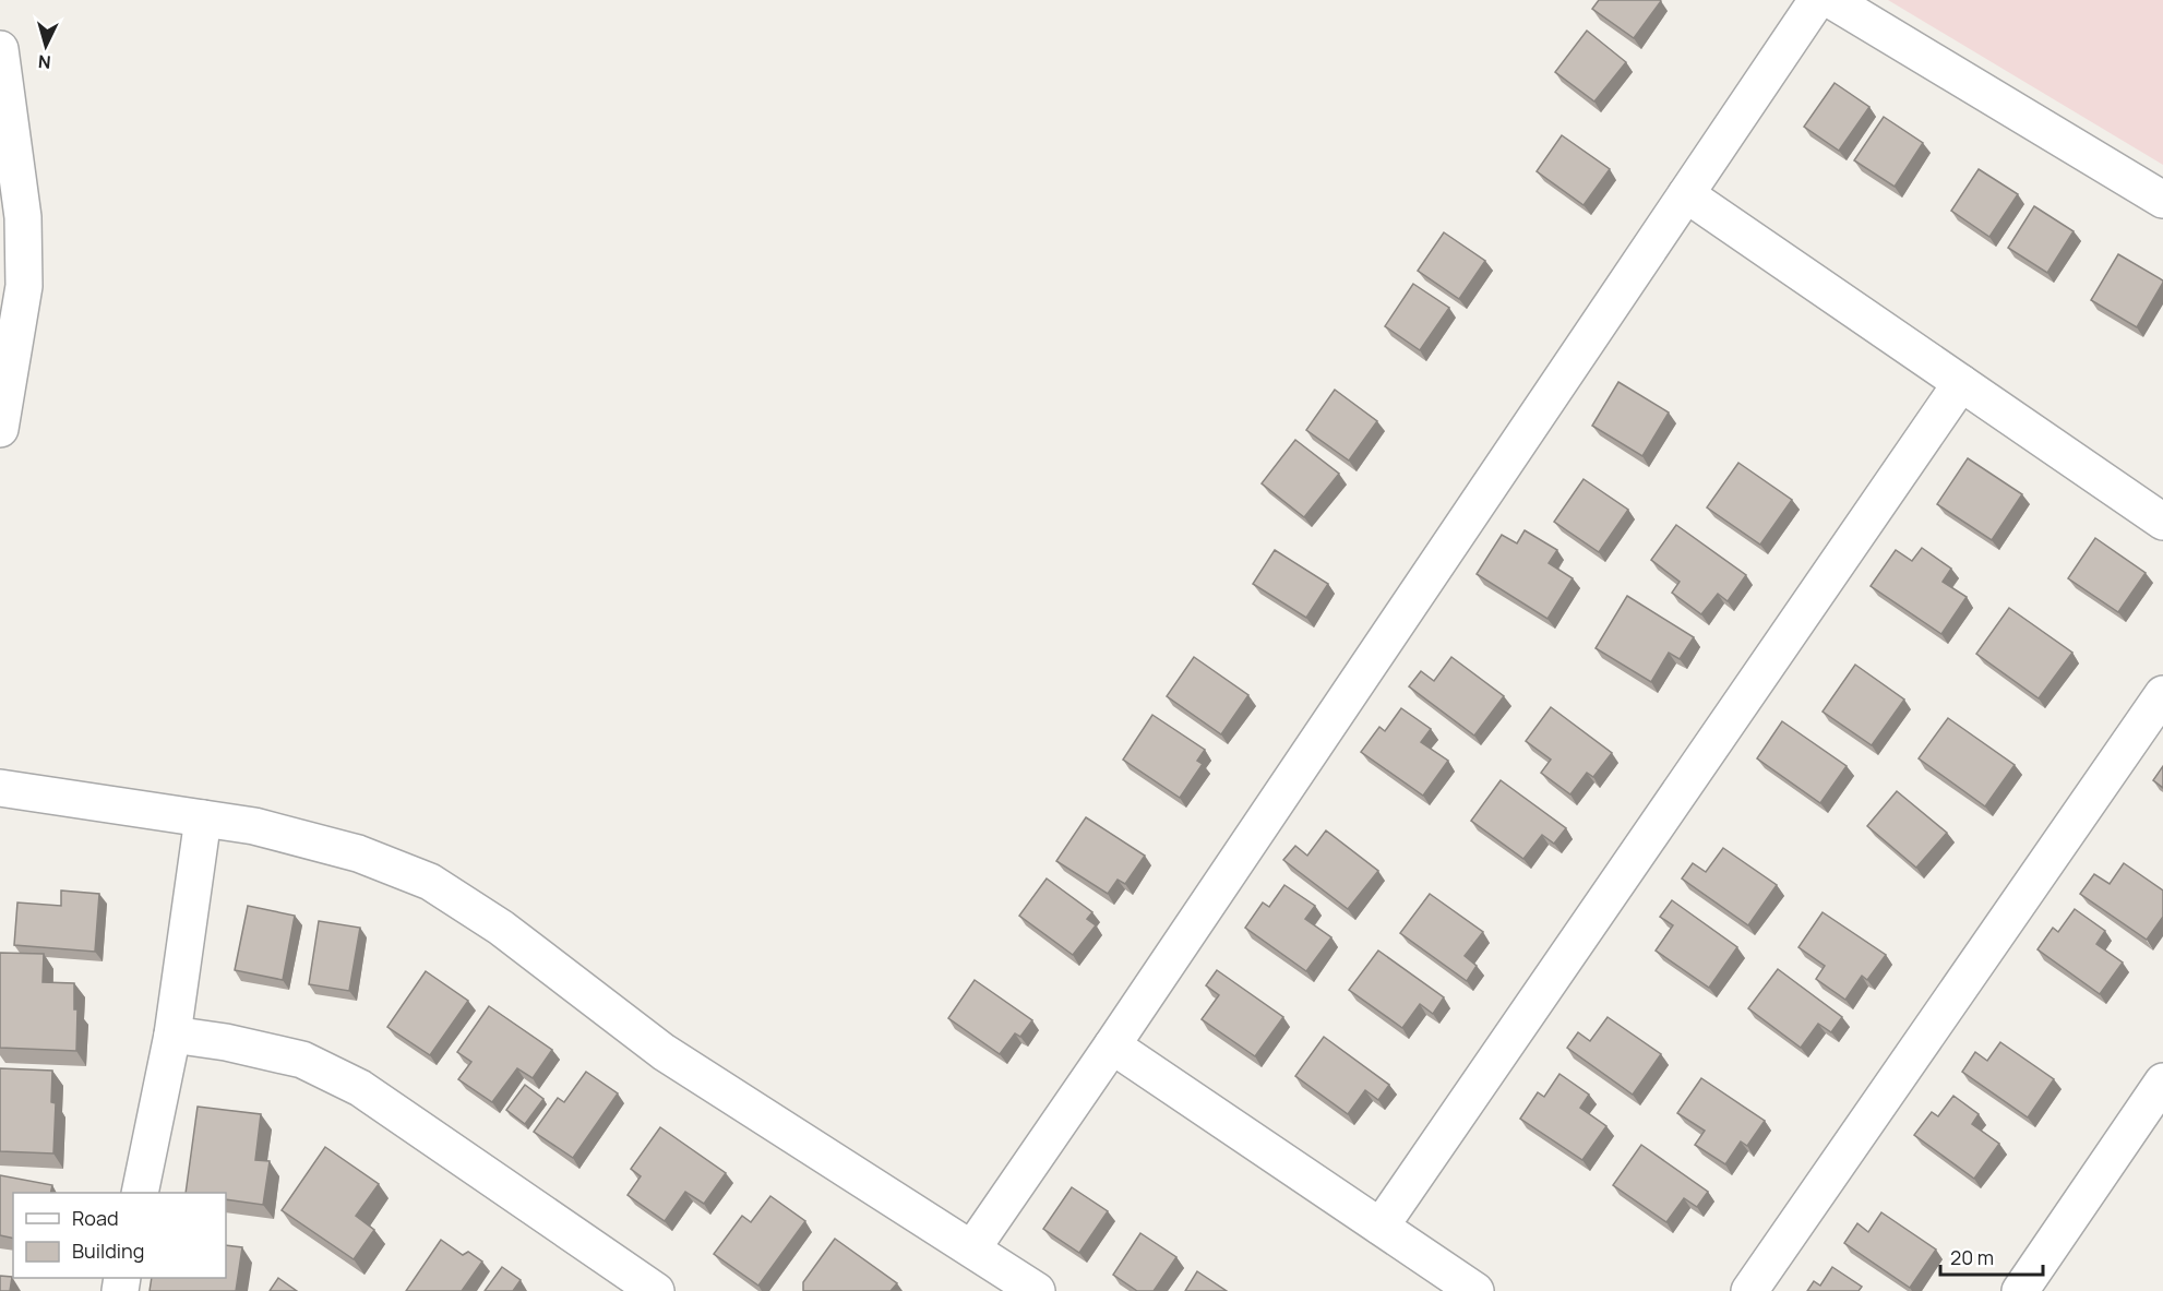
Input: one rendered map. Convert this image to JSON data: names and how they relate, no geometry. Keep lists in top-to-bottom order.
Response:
{
  "legend": ["Road", "Building"],
  "scale_bar": "20 m",
  "north": "bottom"
}
